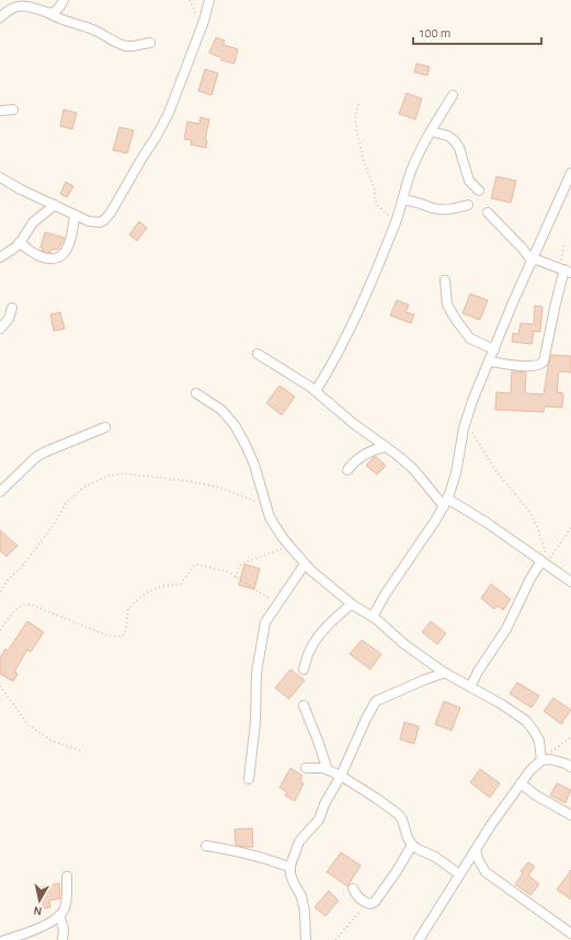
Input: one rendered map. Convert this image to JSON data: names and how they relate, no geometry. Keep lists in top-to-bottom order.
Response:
{
  "scale_bar": "100 m",
  "north": "bottom"
}
